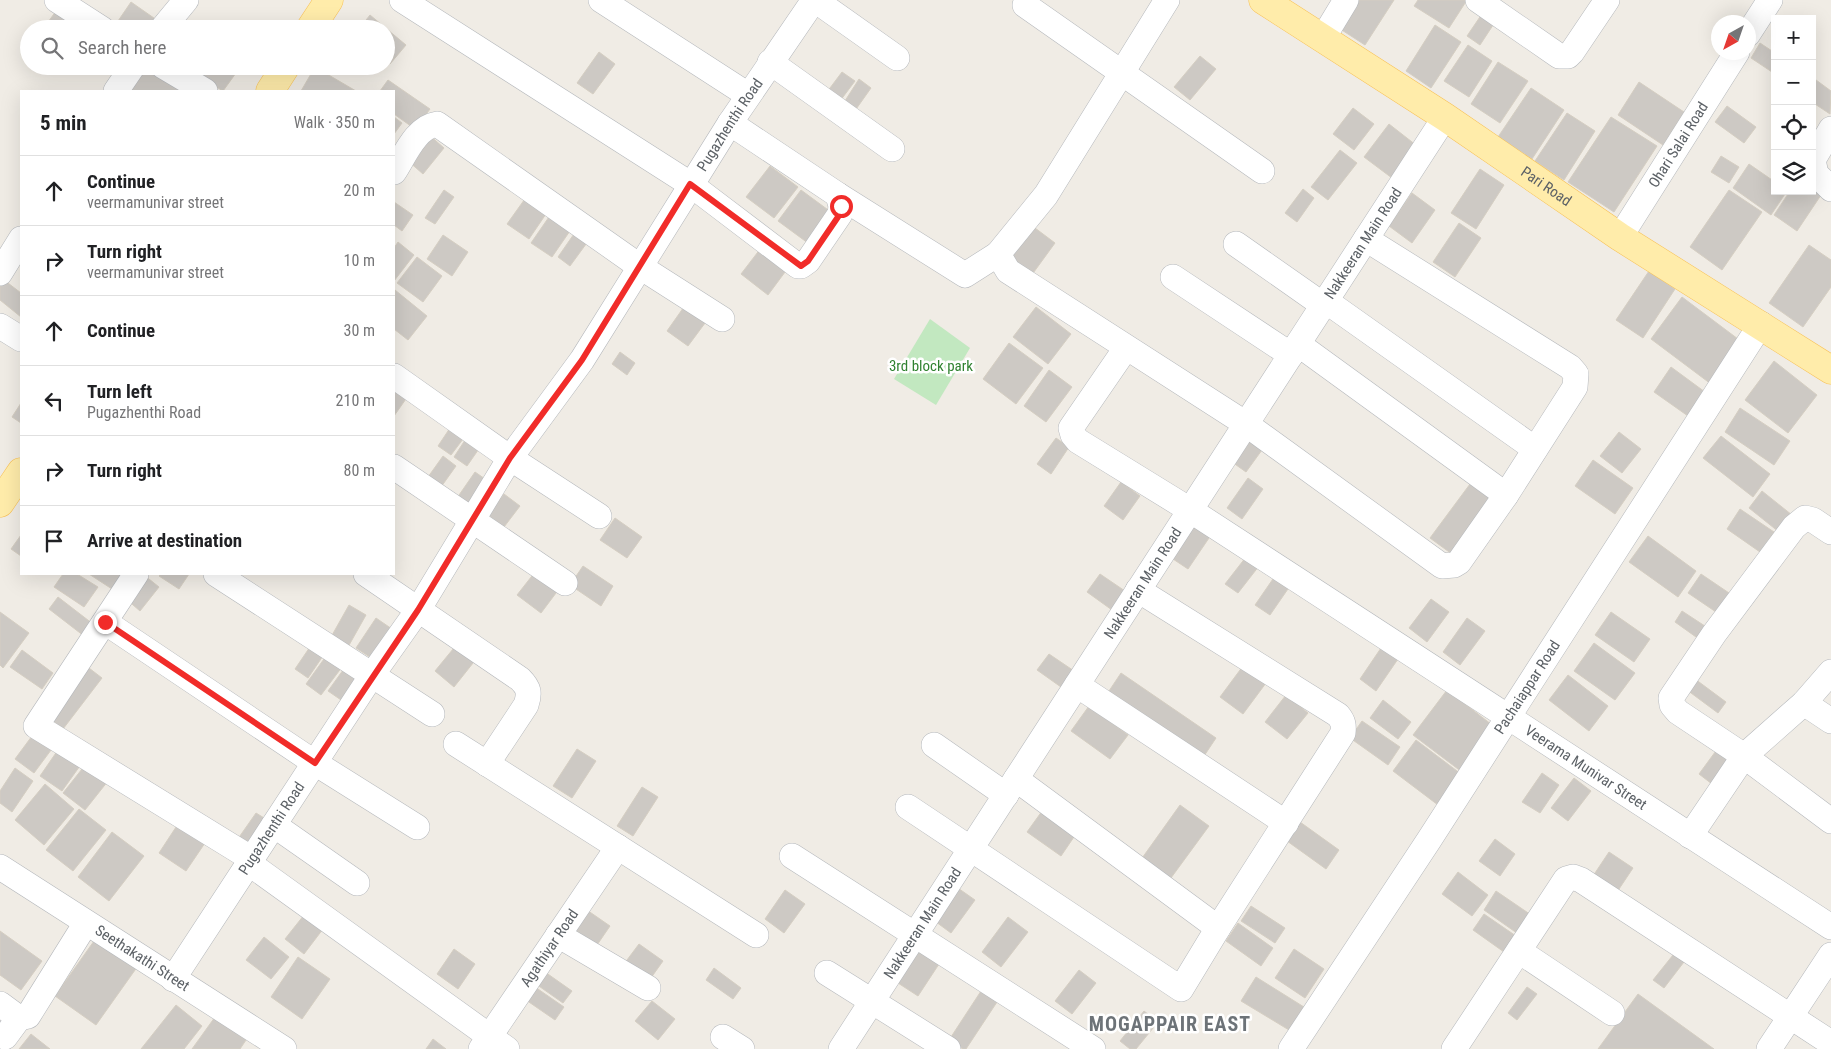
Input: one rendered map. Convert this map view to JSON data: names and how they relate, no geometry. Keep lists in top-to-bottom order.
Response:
{
  "streets": {
    "main road": ["Pari Road"],
    "street": [
      "Pugazhenthi Road",
      "Ohari Salai Road",
      "Nakkeeran Main Road",
      "Pachaiappar Road",
      "Veerama Munivar Street",
      "Agathiyar Road",
      "Seethakathi Street"
    ]
  },
  "crossings": [
    ["Pugazhenthi Road", "Seethakathi Street"],
    ["Ohari Salai Road", "Pari Road"],
    ["Pari Road", "Nakkeeran Main Road"],
    ["Pari Road", "Pachaiappar Road"],
    ["Nakkeeran Main Road", "Veerama Munivar Street"],
    ["Pachaiappar Road", "Veerama Munivar Street"]
  ],
  "districts": ["MOGAPPAIR EAST"],
  "parks": ["3rd block park"],
  "north": "bottom left",
  "page": {
    "map_buttons": ["+", "−"],
    "search": "Search here",
    "heading": ["5 min", "Walk · 350 m"],
    "list": [
      ["Continue", "veermamunivar street", "20 m"],
      ["Turn right", "veermamunivar street", "10 m"],
      ["Continue", "30 m"],
      ["Turn left", "Pugazhenthi Road", "210 m"],
      ["Turn right", "80 m"],
      "Arrive at destination"
    ]
  }
}
